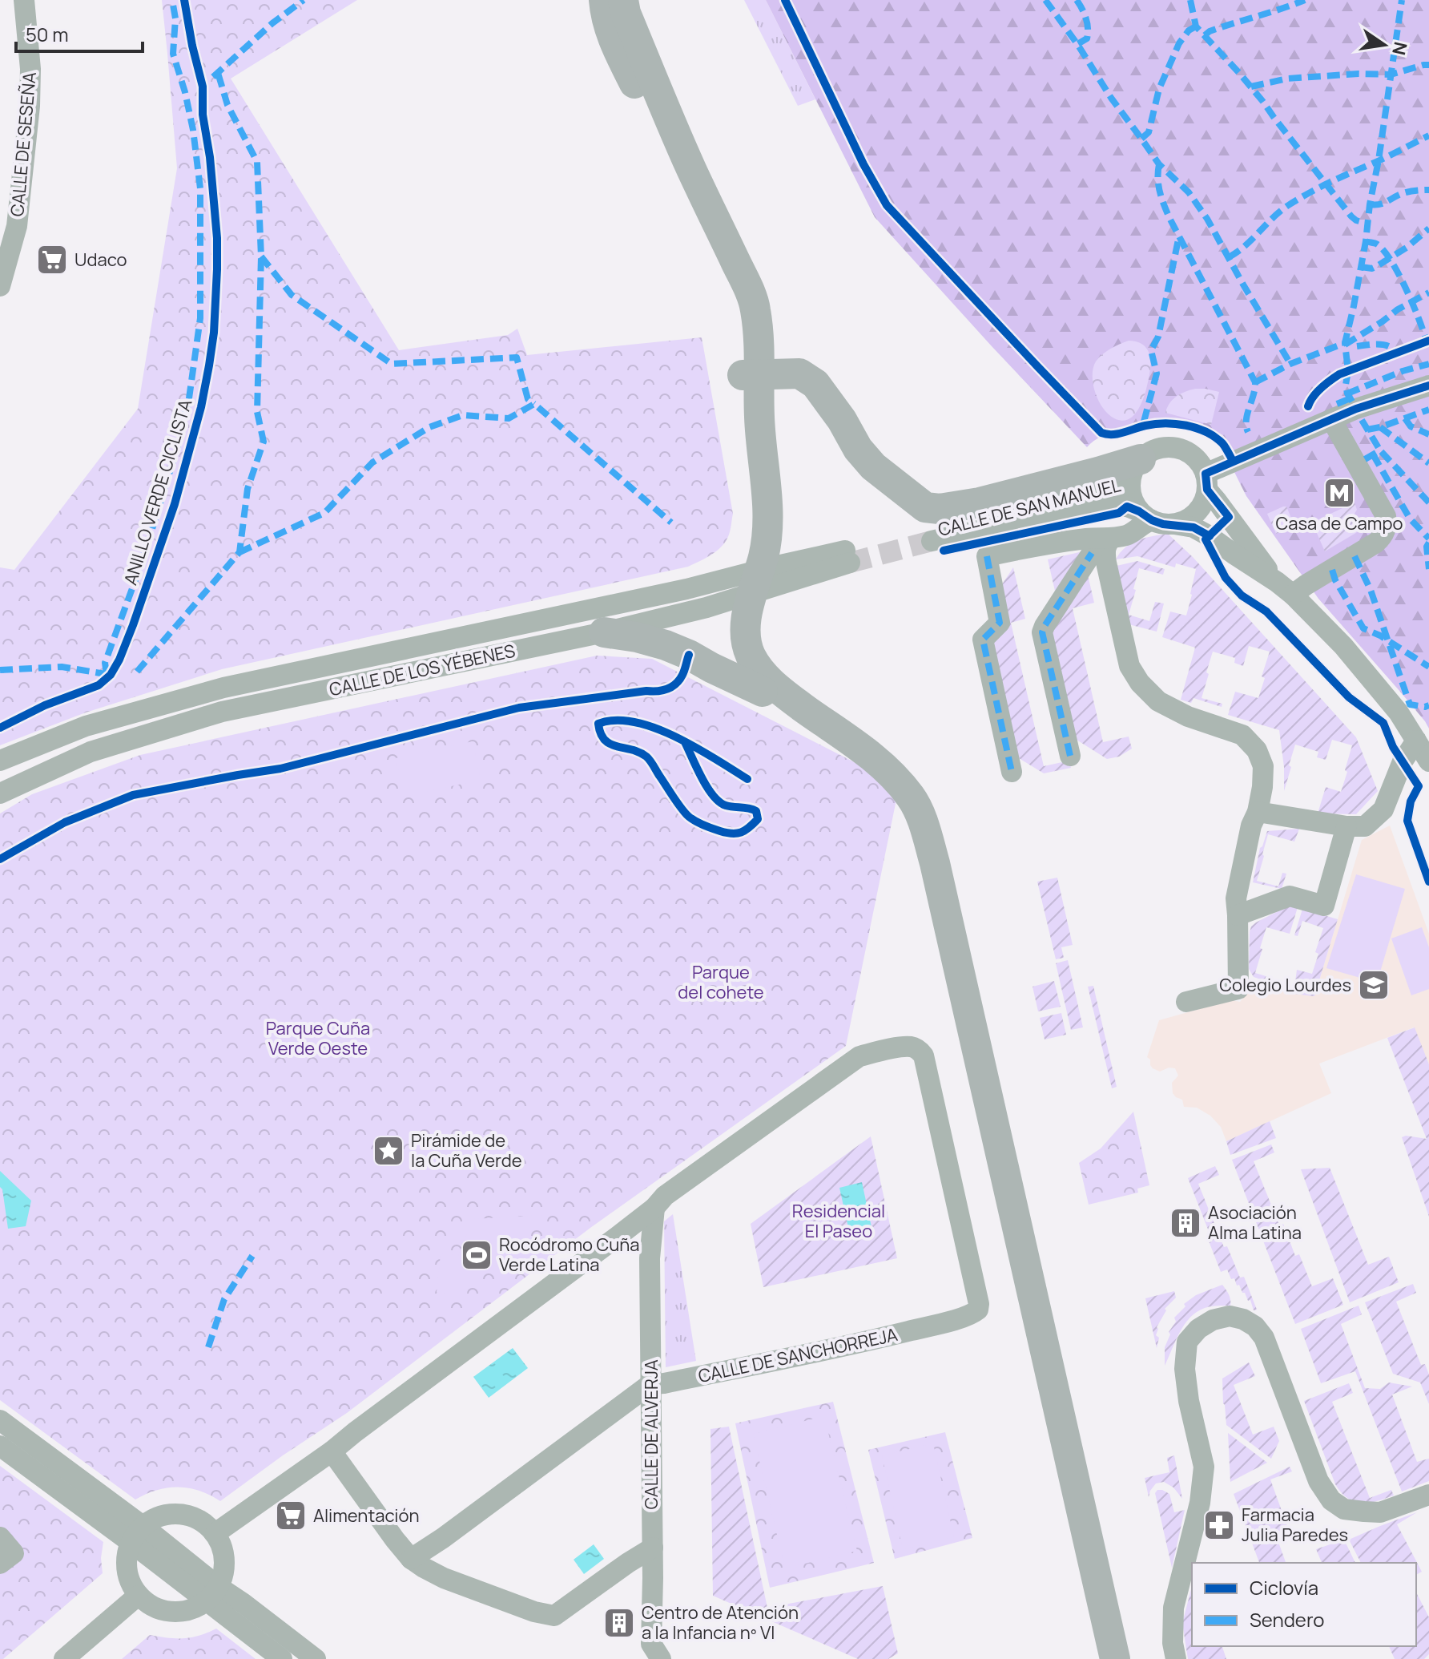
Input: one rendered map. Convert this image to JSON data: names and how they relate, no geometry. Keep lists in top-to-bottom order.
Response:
{
  "streets": {
    "street": [
      "CALLE DE SESEÑA",
      "CALLE DE SAN MANUEL",
      "CALLE DE LOS YÉBENES",
      "CALLE DE SANCHORREJA",
      "CALLE DE ALVERJA"
    ],
    "cycle path": ["ANILLO VERDE CICLISTA"]
  },
  "crossings": [
    ["CALLE DE SANCHORREJA", "CALLE DE ALVERJA"]
  ],
  "parks": ["Parque del cohete", "Parque Cuña Verde Oeste", "Residencial El Paseo"],
  "places": {
    "supermarket": ["Udaco", "Alimentación"],
    "metro station": ["Casa de Campo"],
    "school or university": ["Colegio Lourdes"],
    "place": ["Pirámide de la Cuña Verde"],
    "building": ["Asociación Alma Latina", "Centro de Atención a la Infancia nº VI"],
    "sports": ["Rocódromo Cuña Verde Latina"],
    "pharmacy": ["Farmacia Julia Paredes"]
  },
  "legend": ["Ciclovía", "Sendero"],
  "scale_bar": "50 m",
  "north": "right"
}
